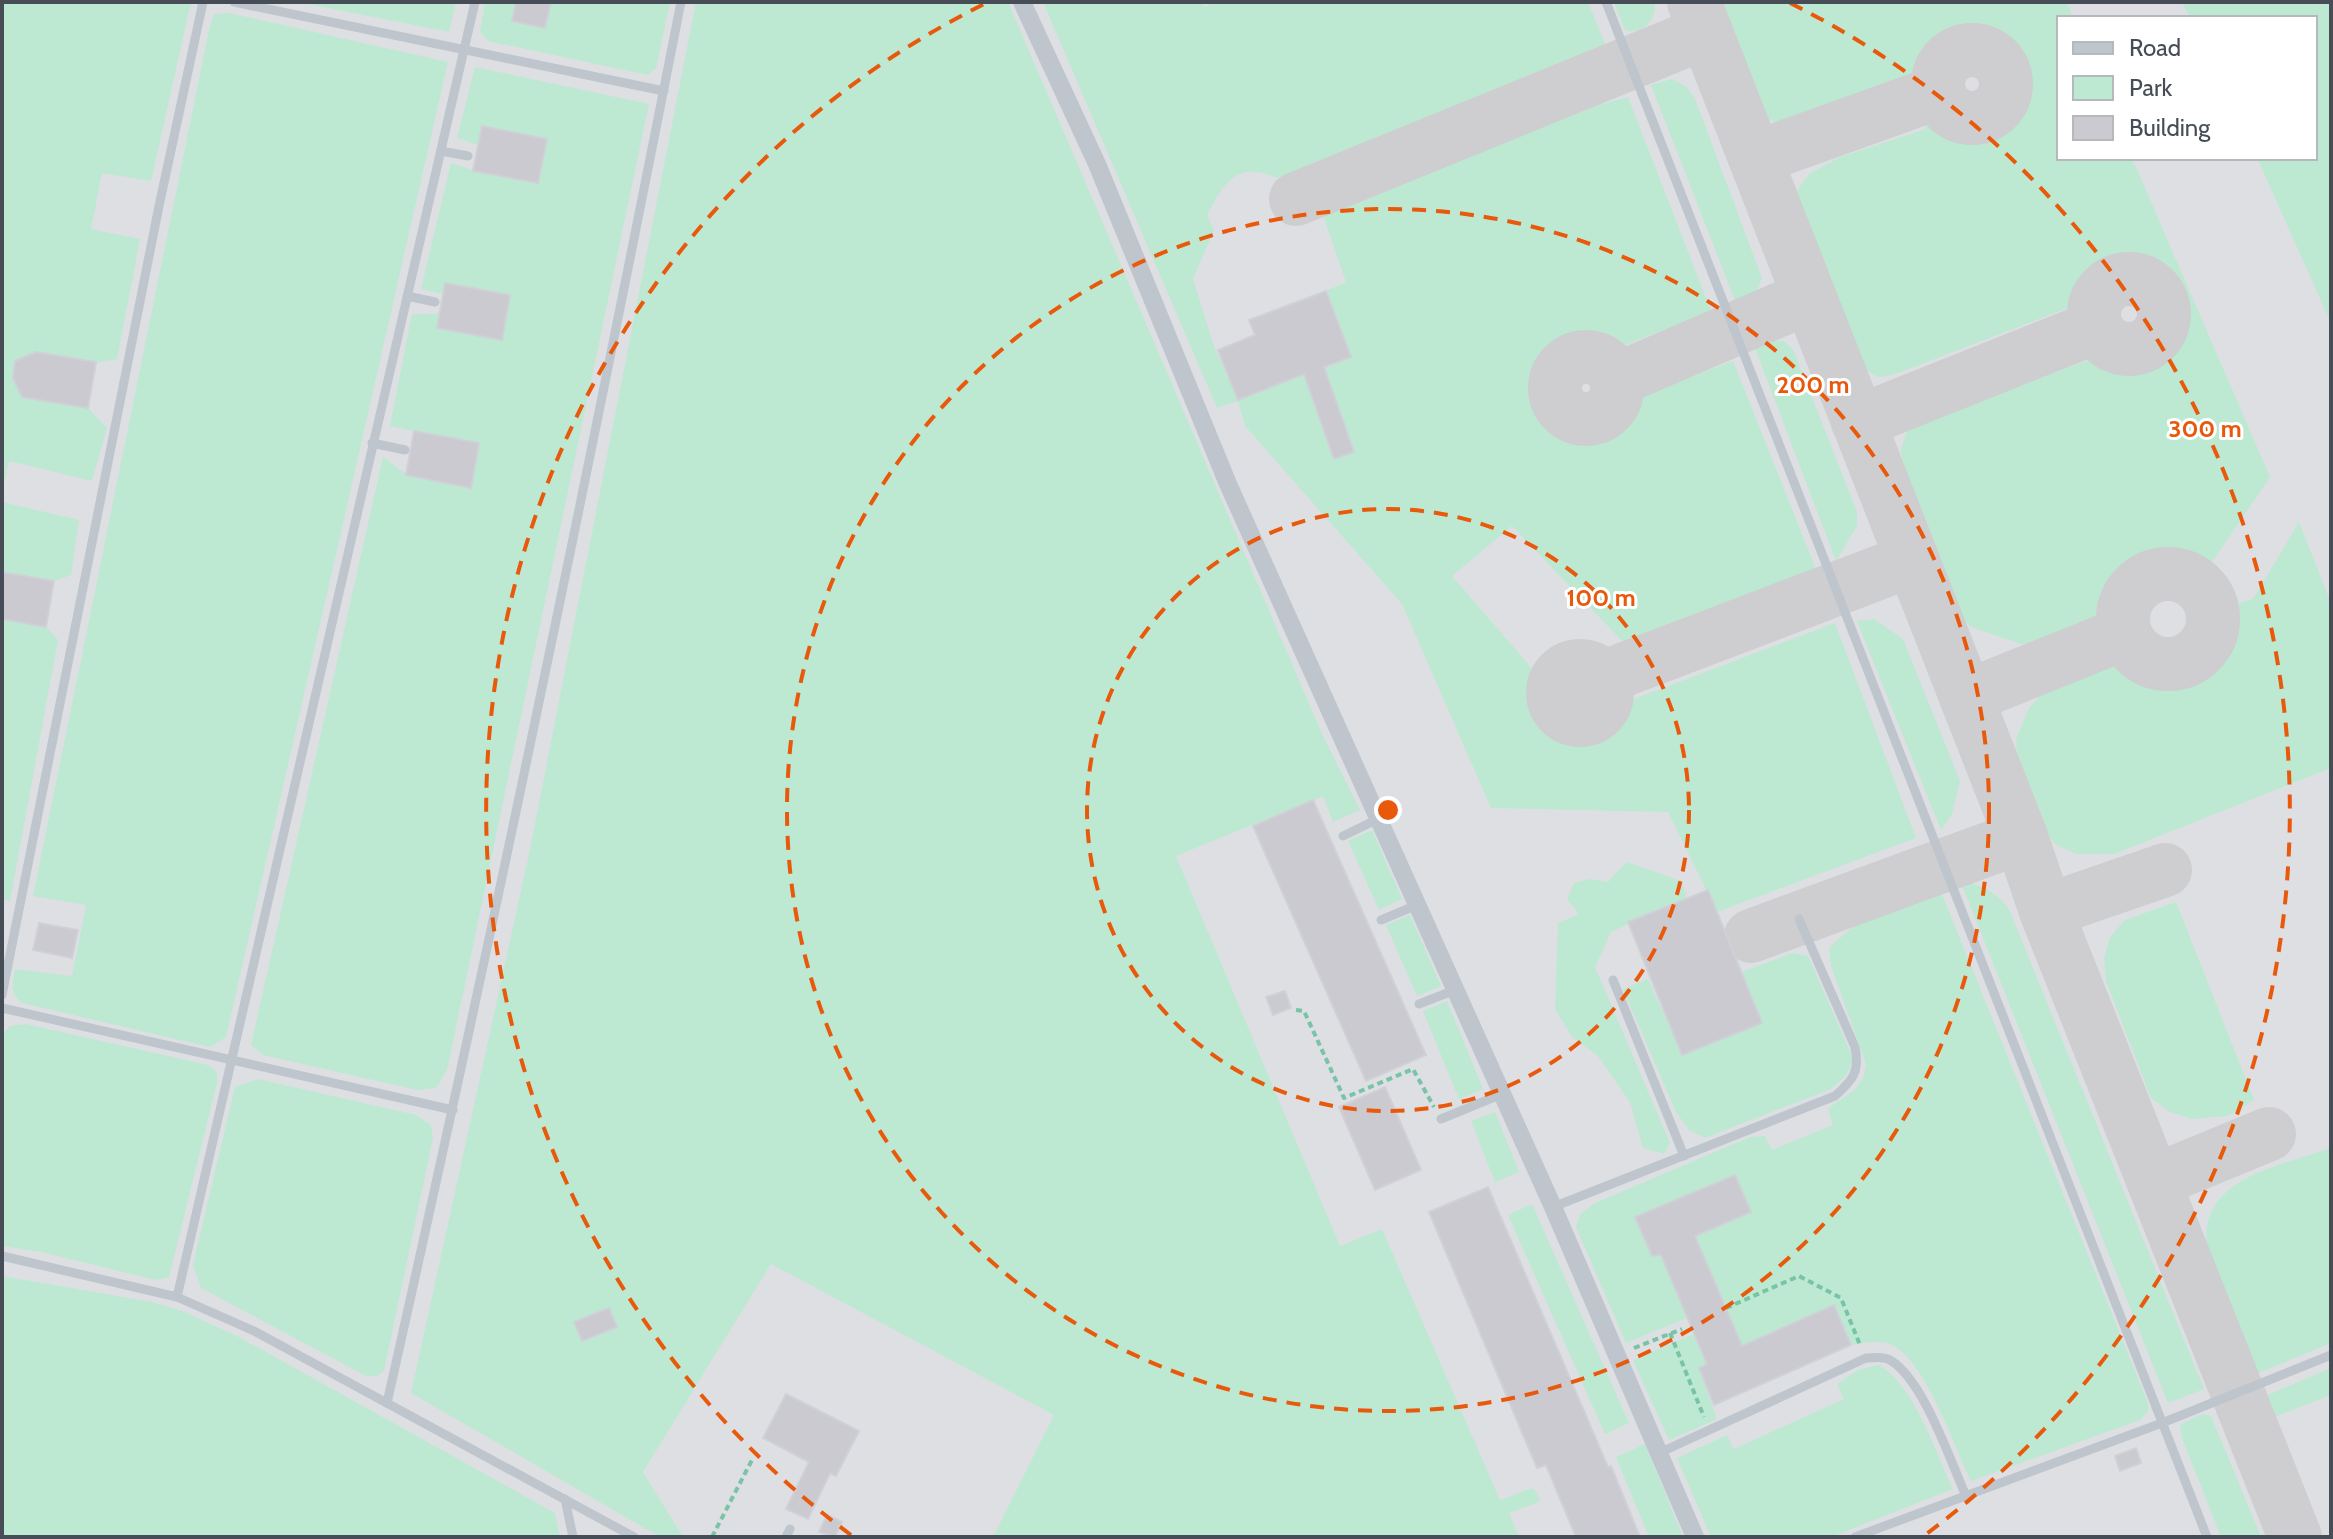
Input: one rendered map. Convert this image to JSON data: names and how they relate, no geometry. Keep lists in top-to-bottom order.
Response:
{
  "legend": ["Road", "Park", "Building"],
  "rings": ["200 m", "300 m", "100 m"]
}
